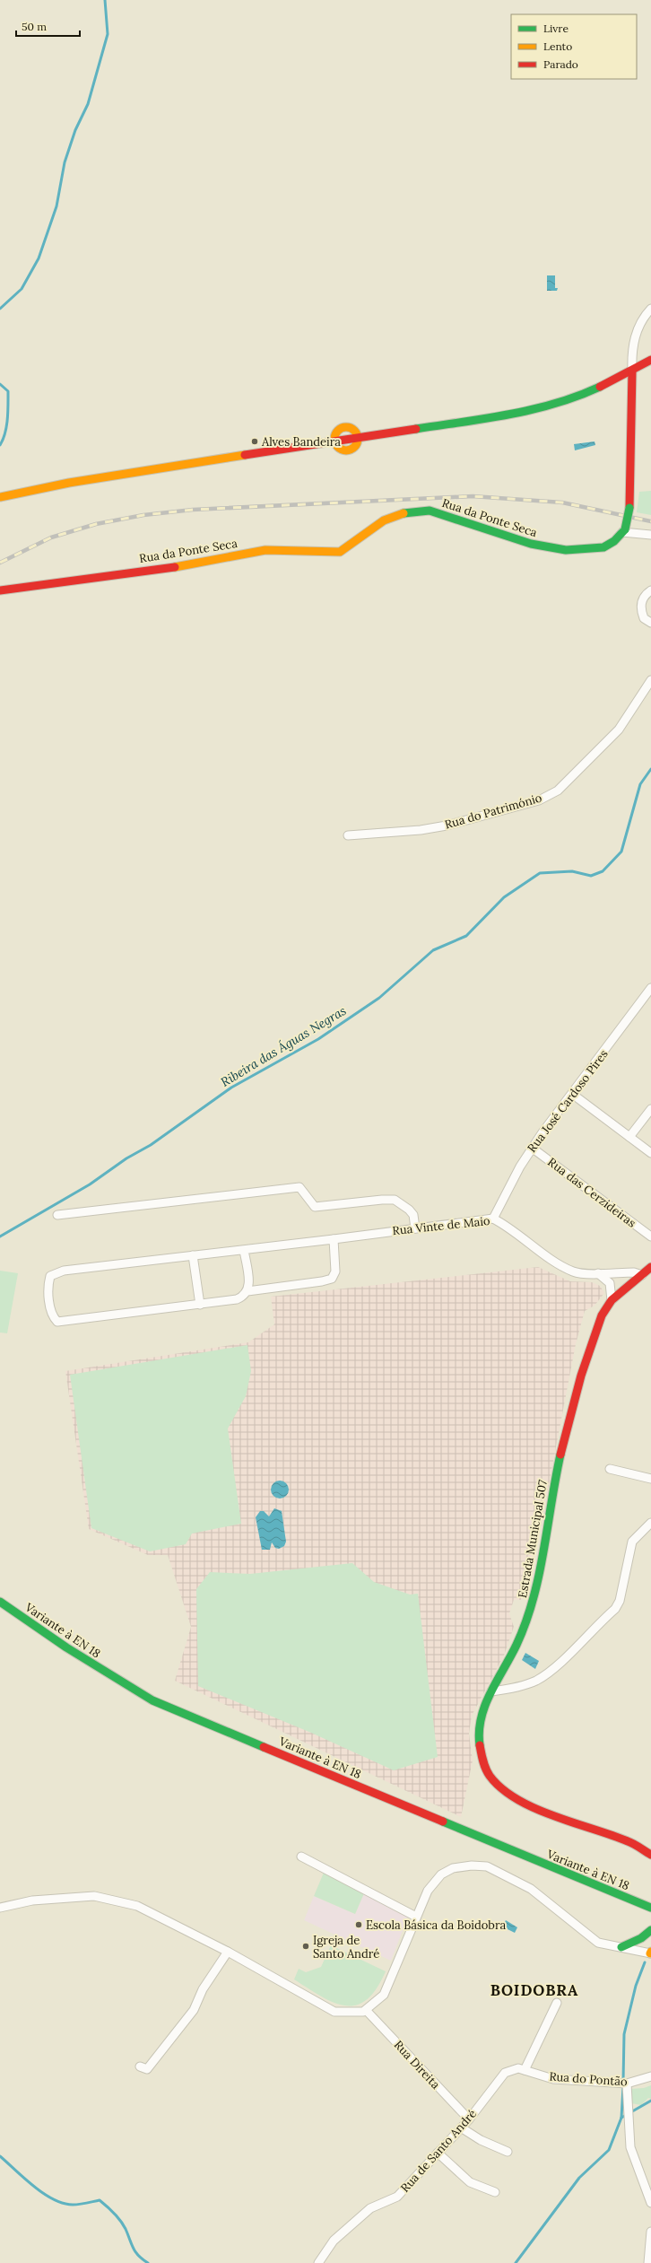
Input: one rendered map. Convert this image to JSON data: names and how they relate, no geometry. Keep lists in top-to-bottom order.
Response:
{
  "streets": {
    "street": [
      "Rua da Ponte Seca",
      "Rua do Património",
      "Rua José Cardoso Pires",
      "Rua das Cerzideiras",
      "Rua Vinte de Maio",
      "Estrada Municipal 507",
      "Variante à EN 18",
      "Rua Direita",
      "Rua do Pontão",
      "Rua de Santo André"
    ]
  },
  "crossings": [
    ["Rua José Cardoso Pires", "Rua das Cerzideiras"],
    ["Rua José Cardoso Pires", "Rua Vinte de Maio"],
    ["Rua Vinte de Maio", "Estrada Municipal 507"],
    ["Rua Direita", "Rua de Santo André"],
    ["Rua do Pontão", "Rua de Santo André"]
  ],
  "districts": ["BOIDOBRA"],
  "water": ["Ribeira das Águas Negras"],
  "places": ["Alves Bandeira", "Escola Básica da Boidobra", "Igreja de Santo André"],
  "legend": ["Livre", "Lento", "Parado"],
  "scale_bar": "50 m"
}
